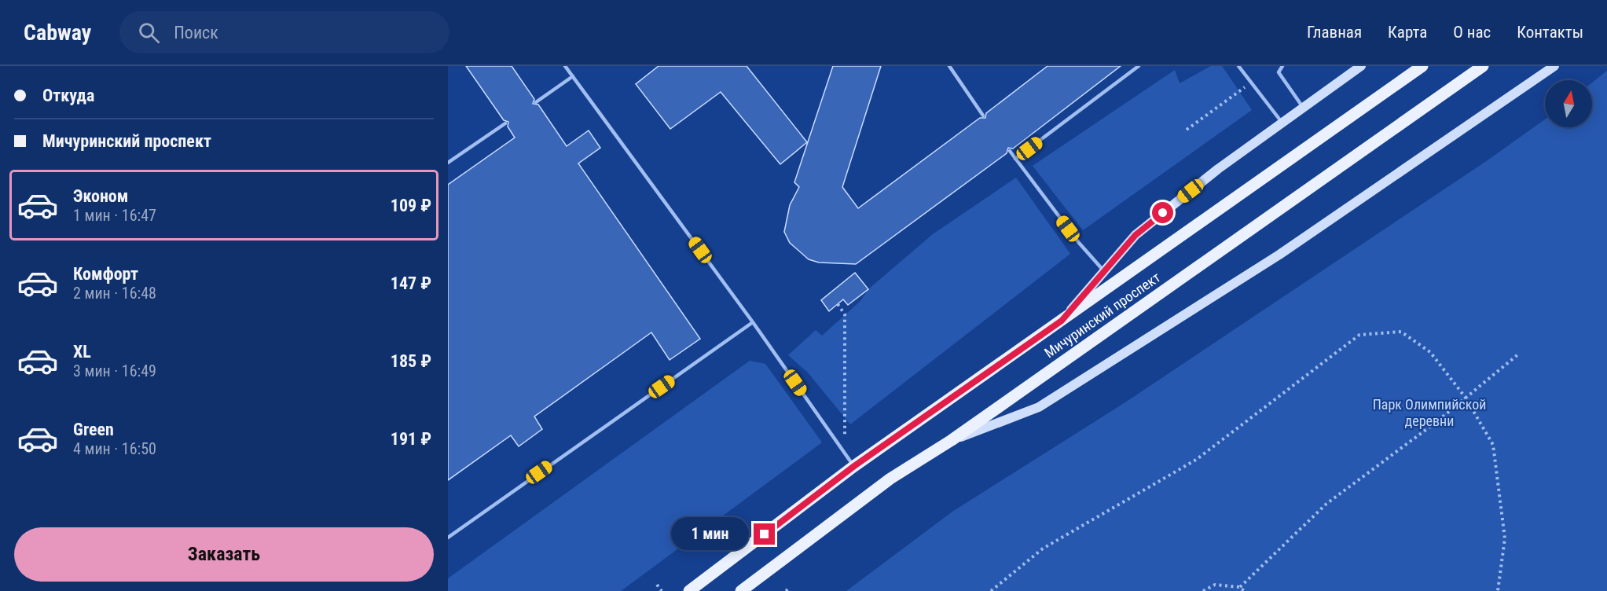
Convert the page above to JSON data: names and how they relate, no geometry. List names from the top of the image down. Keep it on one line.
{"streets":{"main road":["Мичуринский проспект"]},"parks":["Парк Олимпийской деревни"],"north":"top","page":{"header":"Cabway","search":"Поиск","nav":["Главная","Карта","О нас","Контакты"],"banner":["Откуда","Мичуринский проспект"],"list":[{"name":"Эконом","note":"1 мин · 16:47","value":"109 ₽"},{"name":"Комфорт","note":"2 мин · 16:48","value":"147 ₽"},{"name":"XL","note":"3 мин · 16:49","value":"185 ₽"},{"name":"Green","note":"4 мин · 16:50","value":"191 ₽"}],"bubble":"1 мин","buttons":"Заказать"}}
